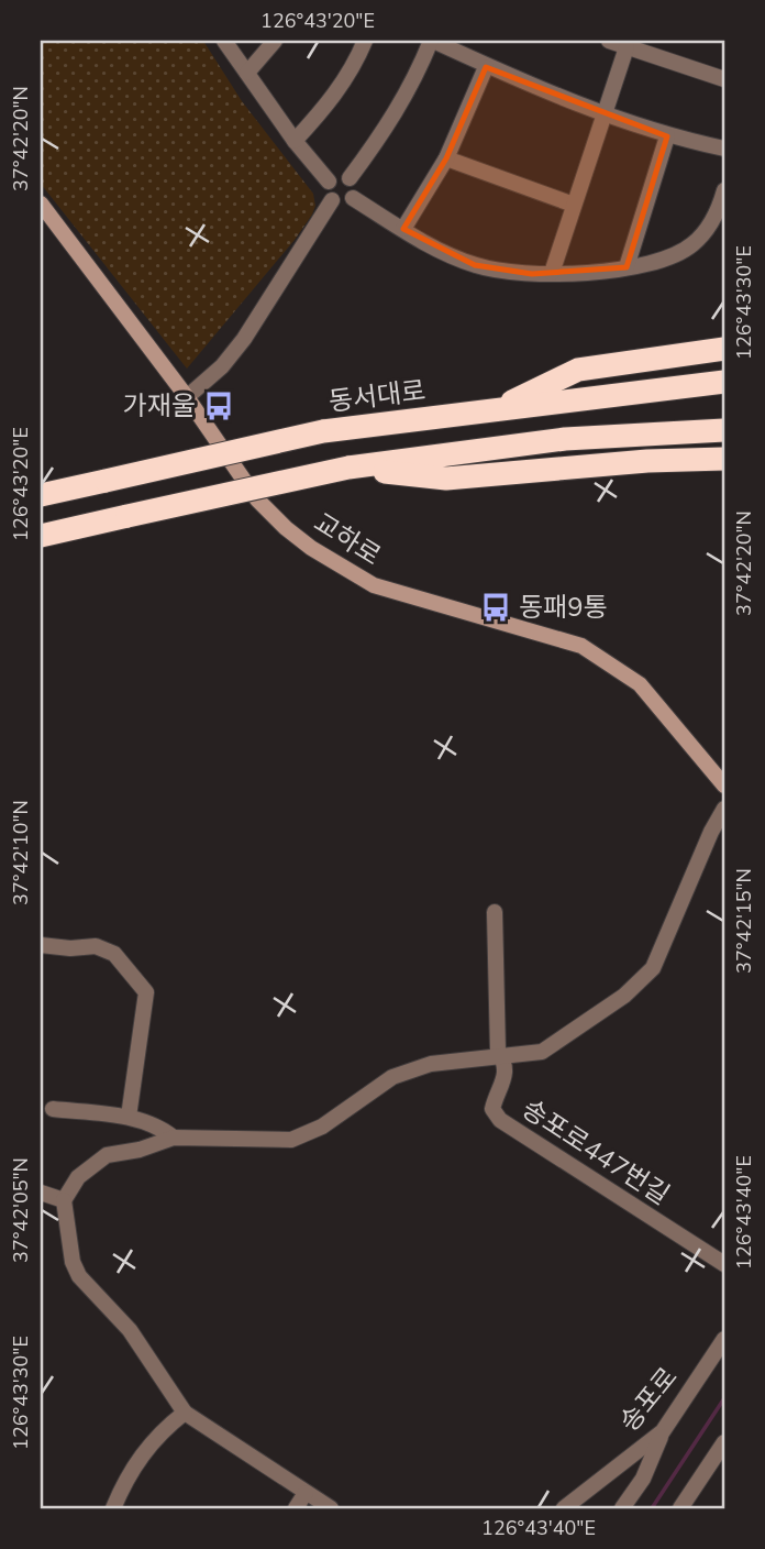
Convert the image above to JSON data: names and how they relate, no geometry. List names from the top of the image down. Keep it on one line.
{"streets":{"highway":["동서대로"],"street":["교하로","송포로447번길","송포로"]},"places":{"bus stop":["가재울","동패9통"]},"coordinates":["126°43'20\"E","37°42'20\"N","126°43'30\"E","37°42'10\"N","37°42'15\"N","37°42'05\"N","126°43'40\"E"]}
